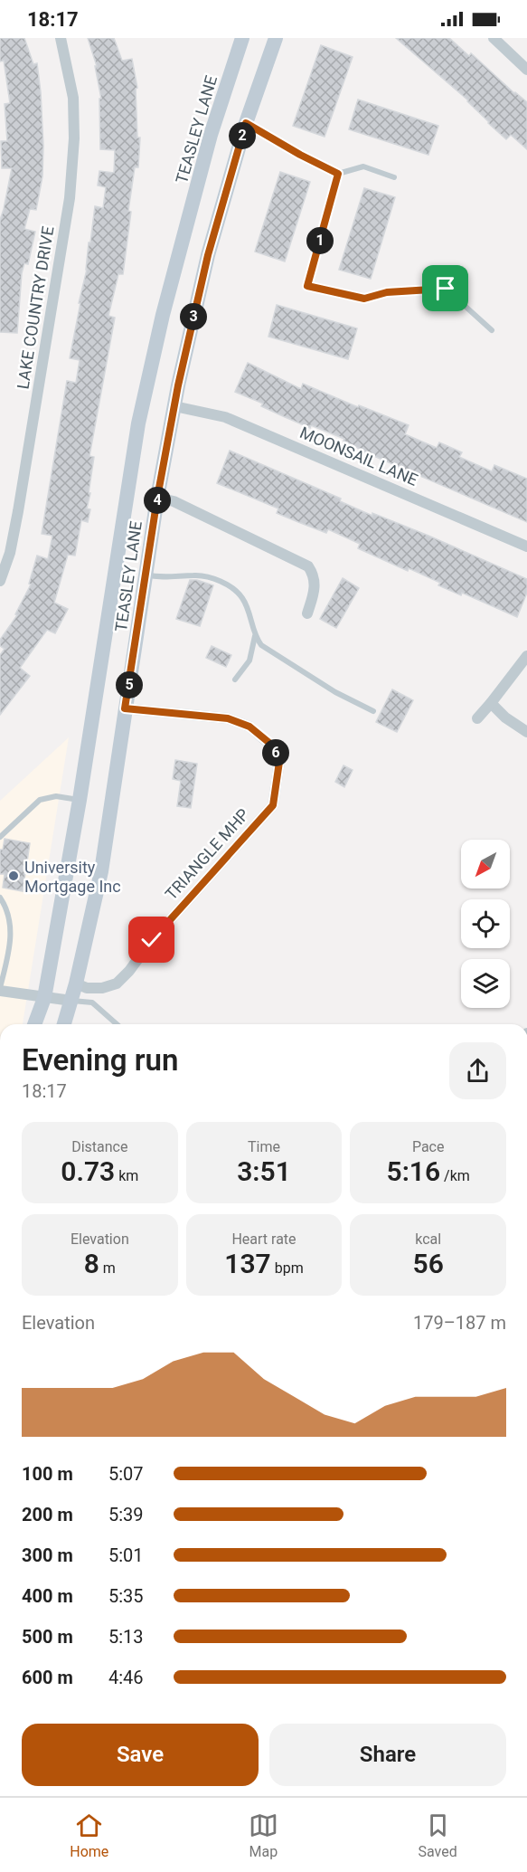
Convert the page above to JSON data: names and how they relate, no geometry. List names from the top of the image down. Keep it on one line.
{"streets":{"main road":["TEASLEY LANE"],"street":["LAKE COUNTRY DRIVE","MOONSAIL LANE","TRIANGLE MHP"]},"crossings":[["TEASLEY LANE","MOONSAIL LANE"],["TEASLEY LANE","TRIANGLE MHP"]],"places":["University Mortgage Inc"],"north":"bottom left","page":{"status":"18:17","pins":["2","1","3","4","5","6"],"heading":["Evening run","18:17"],"stats":[["Distance","0.73 km"],["Time","3:51"],["Pace","5:16 /km"],["Elevation","8 m"],["Heart rate","137 bpm"],["kcal","56"]],"chart":["Elevation","179–187 m"],"list":[{"name":"100 m","note":"5:07"},{"name":"200 m","note":"5:39"},{"name":"300 m","note":"5:01"},{"name":"400 m","note":"5:35"},{"name":"500 m","note":"5:13"},{"name":"600 m","note":"4:46"}],"buttons":["Save","Share"],"tabs":["Home","Map","Saved"]}}
